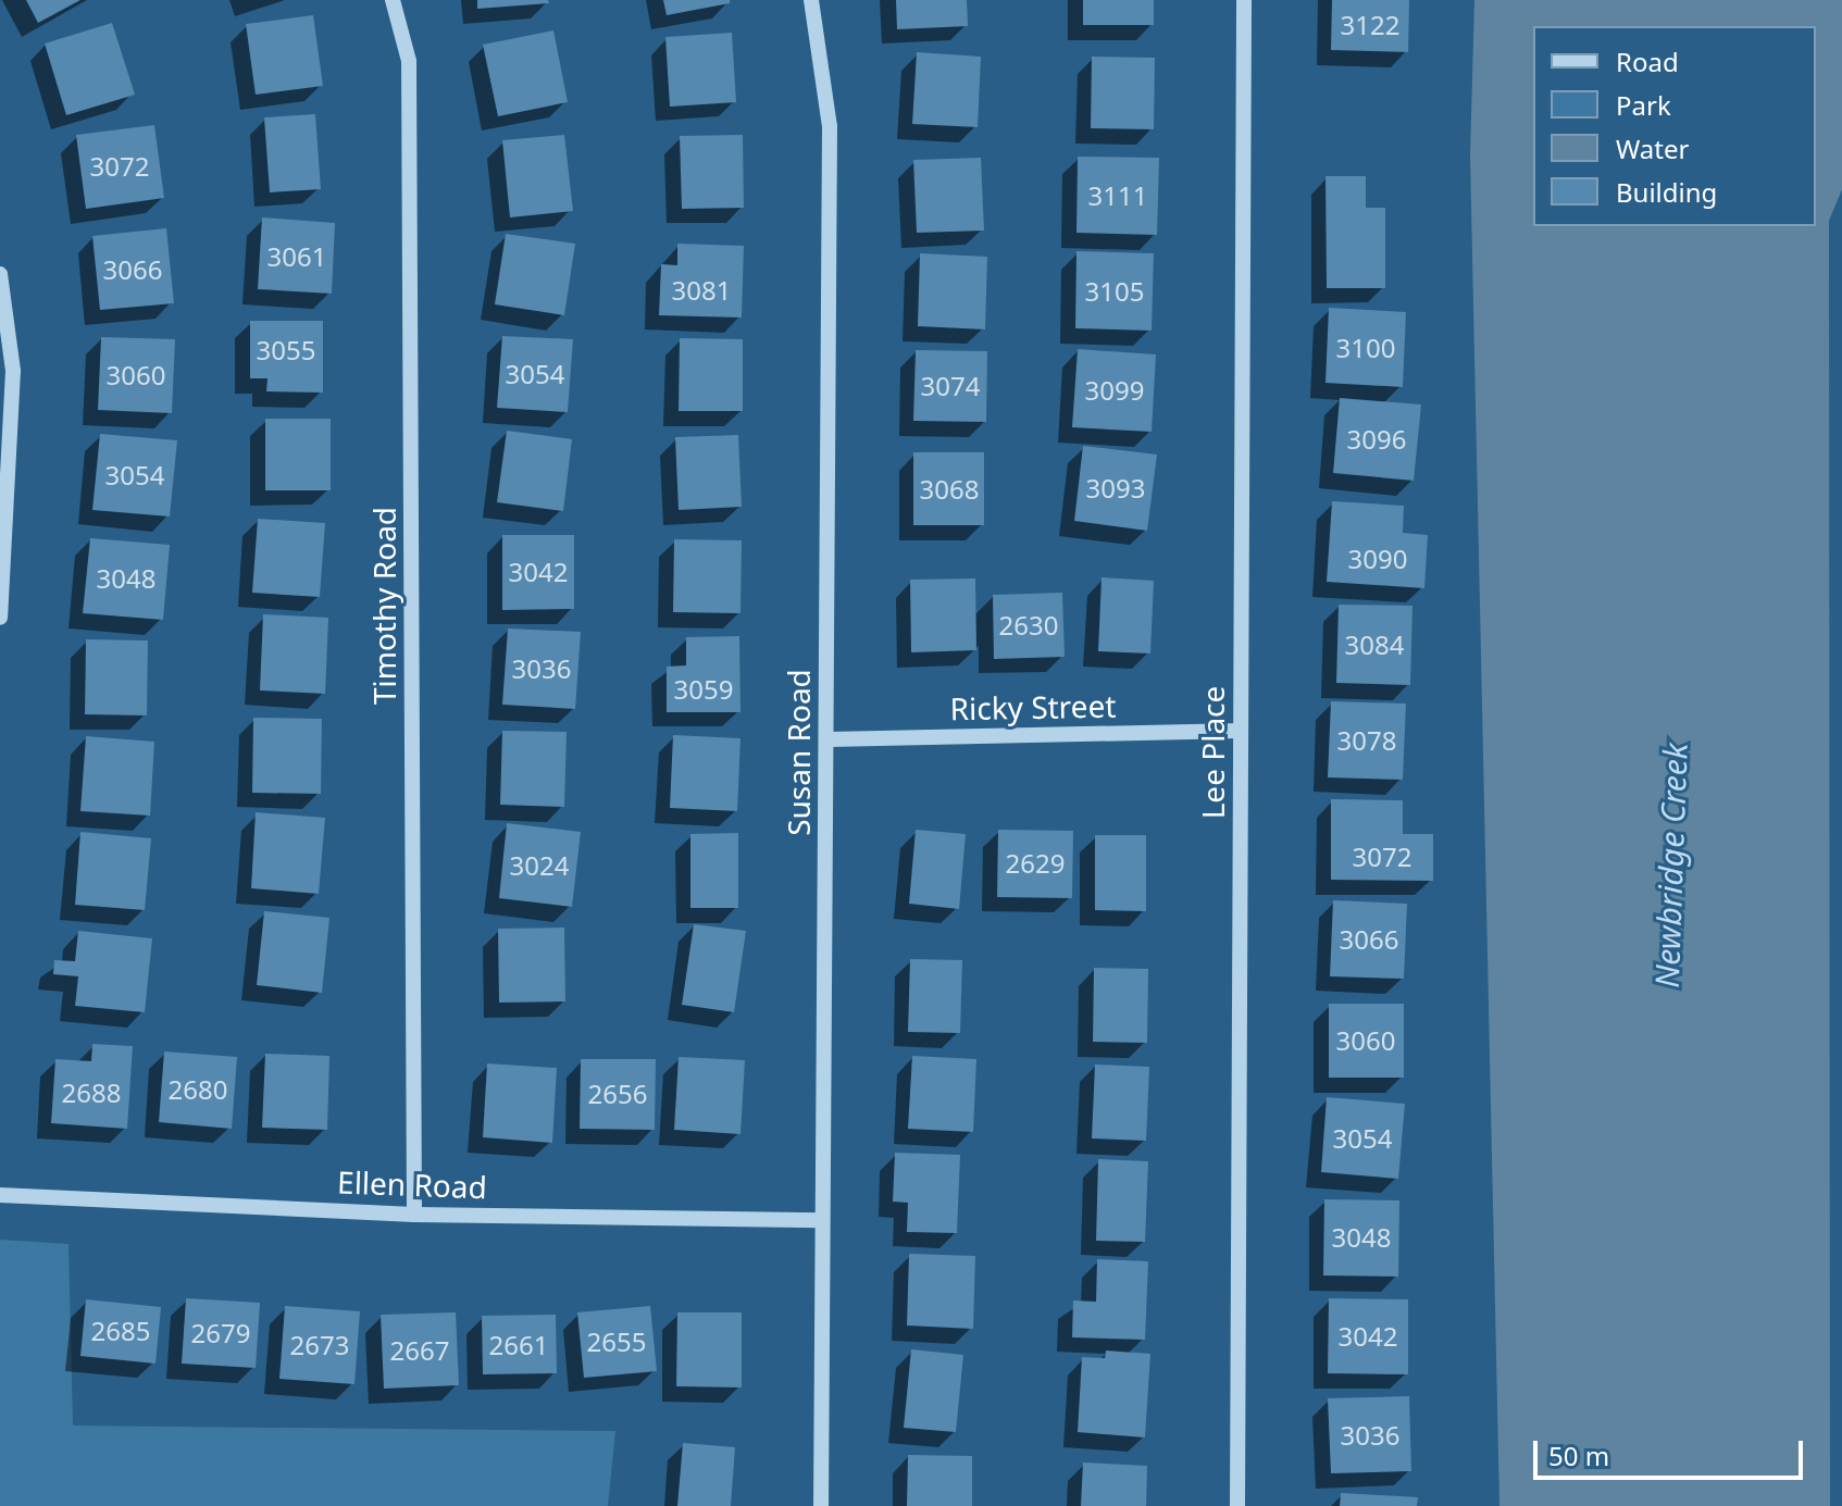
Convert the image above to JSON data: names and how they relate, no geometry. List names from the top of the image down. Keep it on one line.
{"streets":{"street":["Timothy Road","Ricky Street","Susan Road","Lee Place","Ellen Road"]},"crossings":[["Timothy Road","Ellen Road"],["Ricky Street","Susan Road"],["Ricky Street","Lee Place"],["Susan Road","Ellen Road"]],"water":["Newbridge Creek"],"house_numbers":["3122","3072","3111","3061","3066","3081","3105","3100","3055","3054","3060","3074","3099","3096","3054","3093","3068","3090","3042","3048","2630","3084","3036","3059","3078","3072","2629","3024","3066","3060","2680","2688","2656","3054","3048","2685","2679","3042","2655","2673","2661","2667","3036"],"legend":["Road","Park","Water","Building"],"scale_bar":"50 m"}
